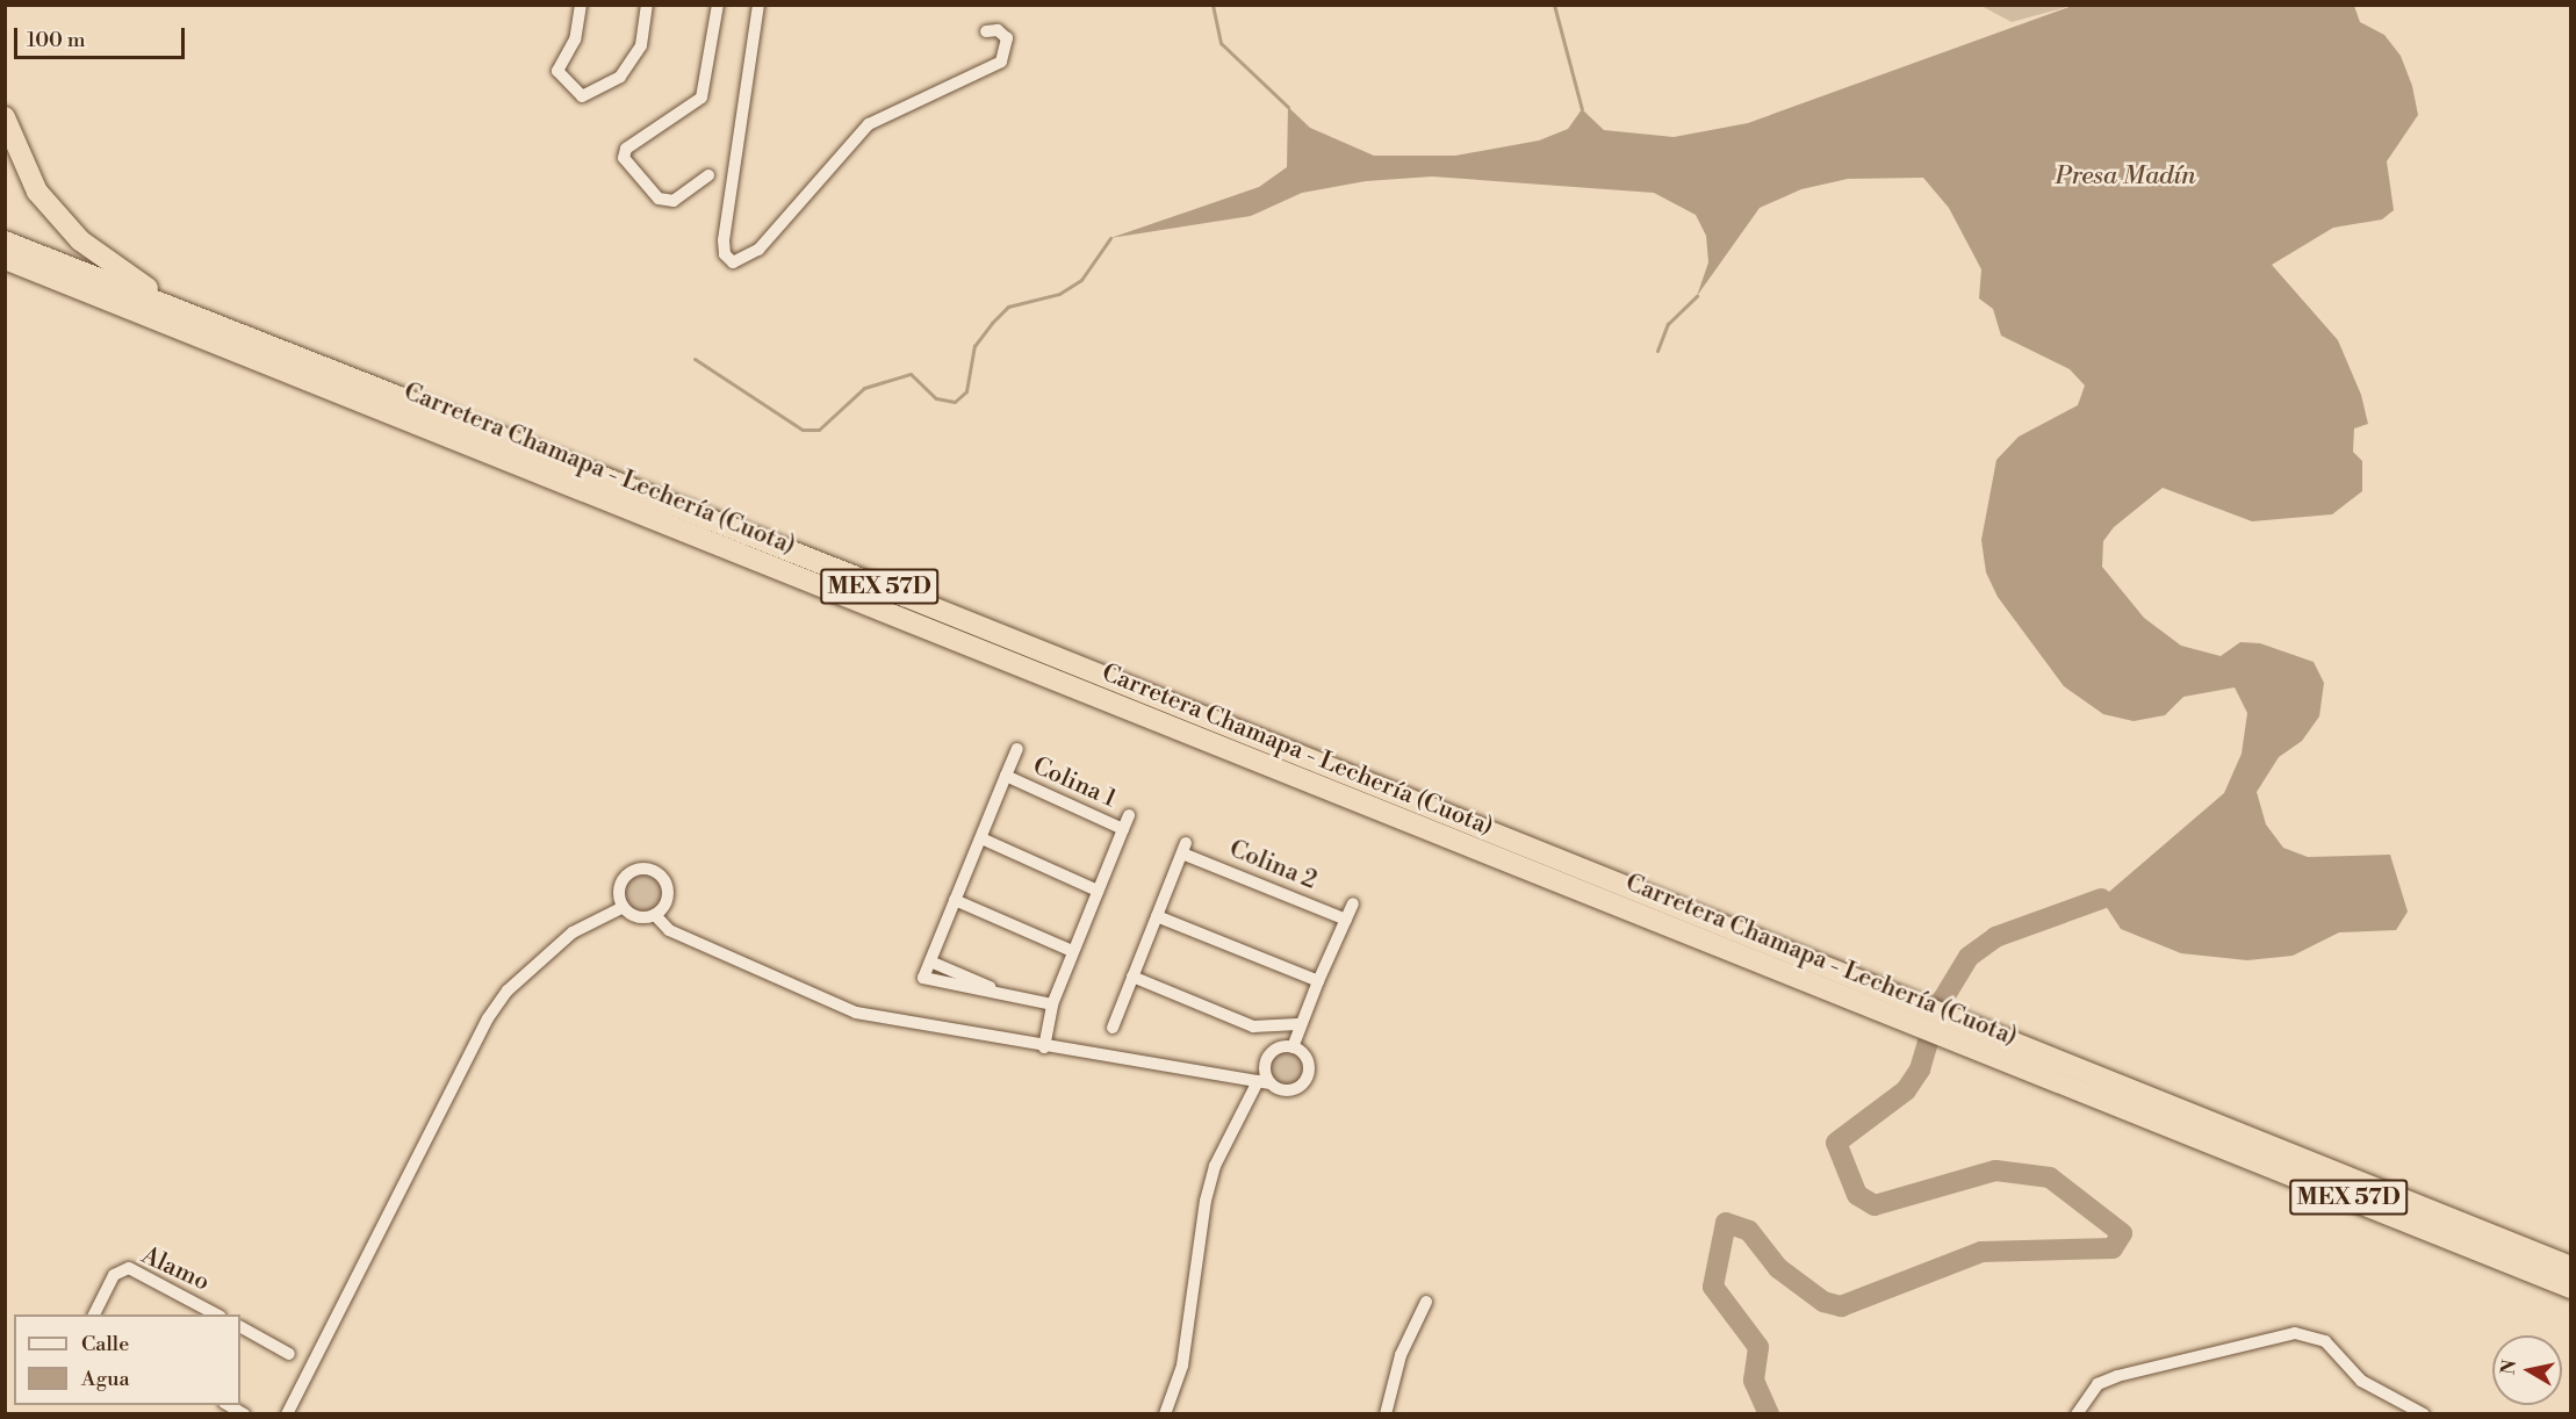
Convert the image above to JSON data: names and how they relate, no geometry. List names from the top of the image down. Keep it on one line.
{"streets":{"highway":["Carretera Chamapa - Lechería (Cuota)","MEX 57D"],"street":["Colina 1","Colina 2","Alamo"]},"water":["Presa Madín"],"legend":["Calle","Agua"],"scale_bar":"100 m","north":"left"}
